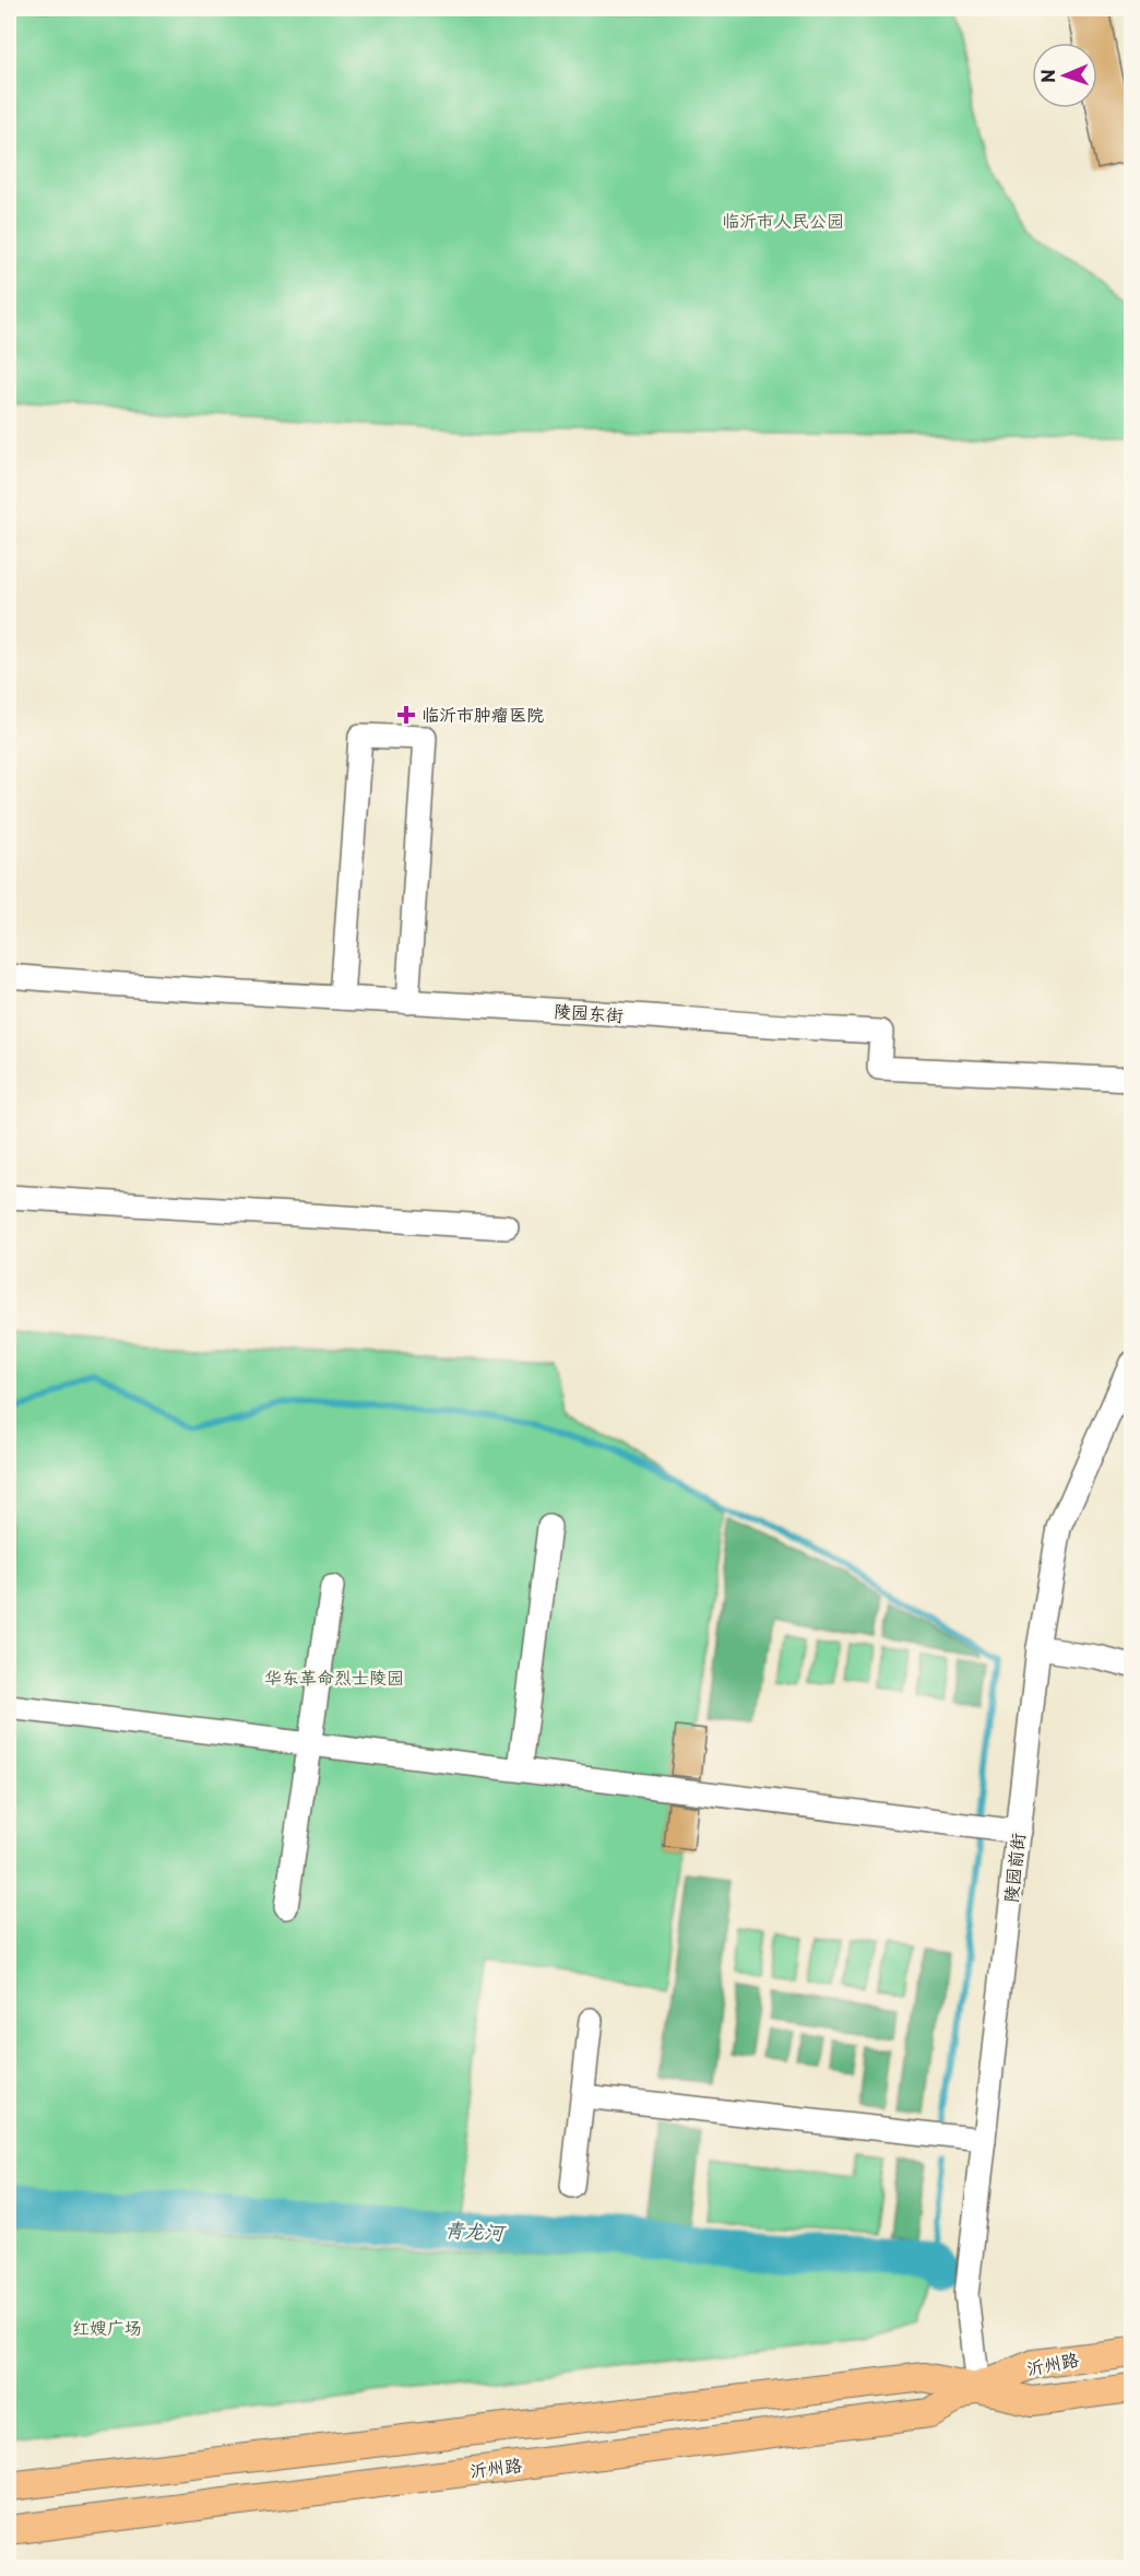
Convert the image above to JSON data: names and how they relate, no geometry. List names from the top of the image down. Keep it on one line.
{"streets":{"main road":["沂州路"],"street":["陵园东街","陵园前街"]},"crossings":[["陵园前街","沂州路"]],"water":["青龙河"],"parks":["临沂市人民公园","华东革命烈士陵园","红嫂广场"],"places":{"health":["临沂市肿瘤医院"]},"north":"left"}
